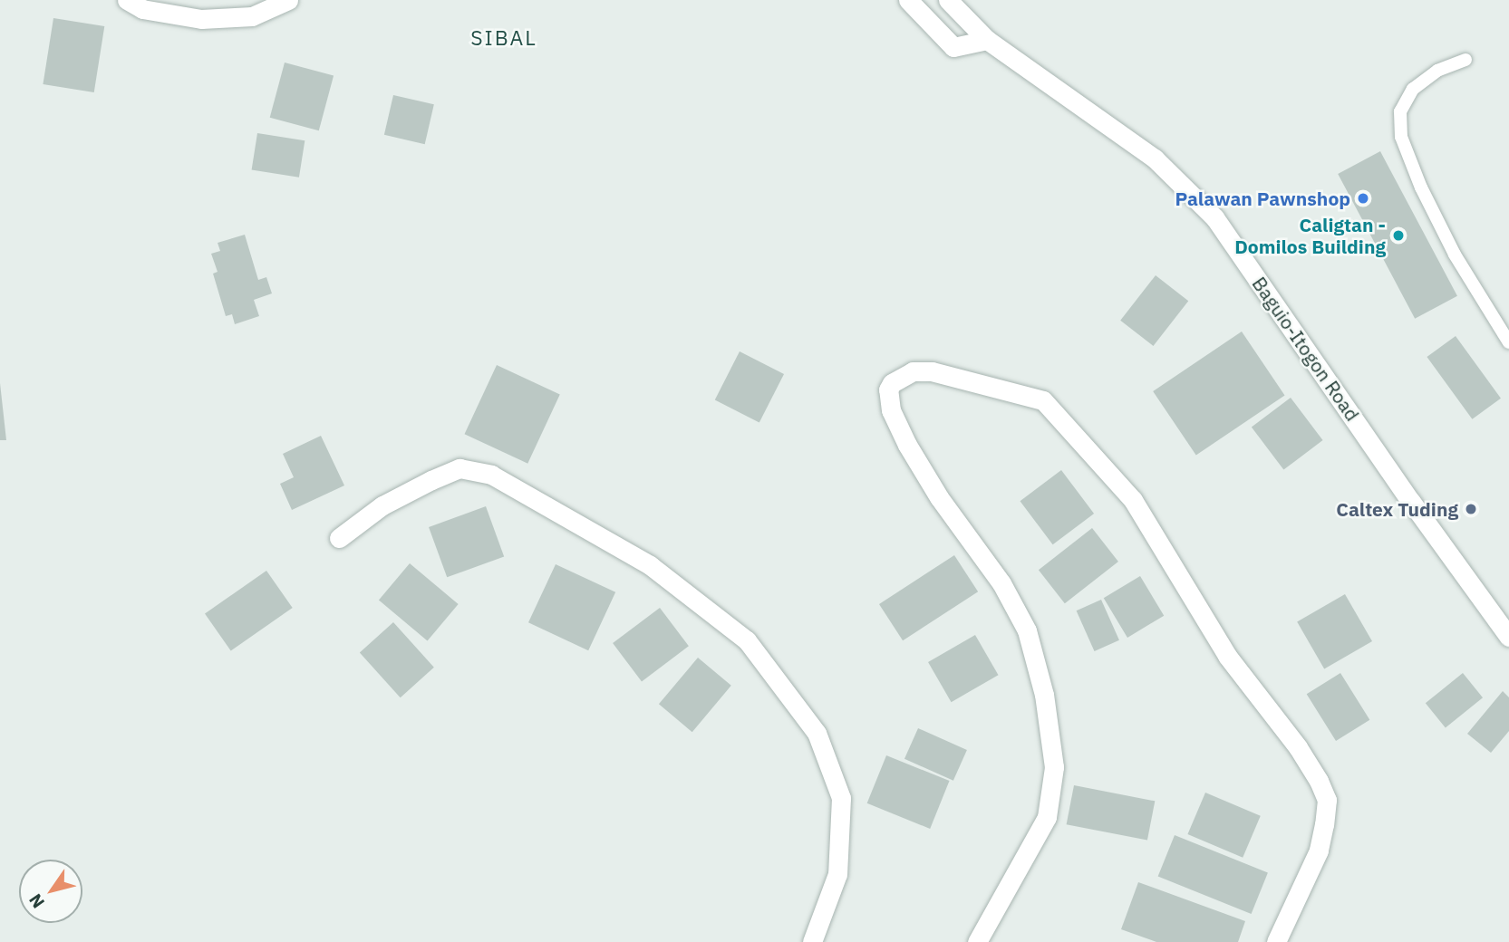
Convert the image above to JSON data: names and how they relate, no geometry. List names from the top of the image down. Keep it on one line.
{"streets":{"street":["Baguio-Itogon Road"]},"districts":["SIBAL"],"places":["Palawan Pawnshop","Caligtan - Domilos Building","Caltex Tuding"],"north":"bottom left"}
